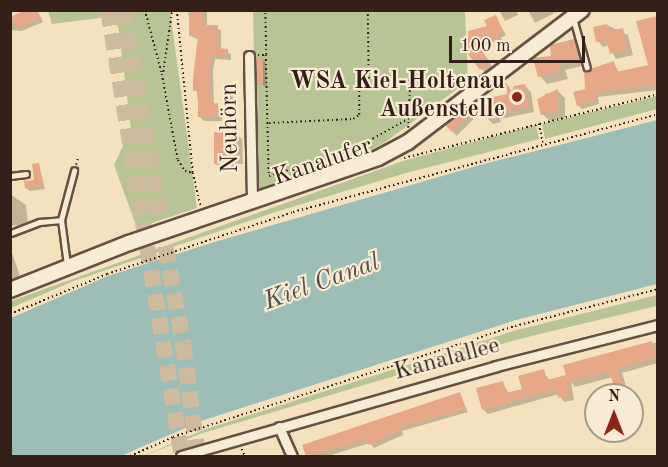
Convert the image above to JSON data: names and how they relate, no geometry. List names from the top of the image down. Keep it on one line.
{"streets":{"street":["Neuhörn","Kanalufer","Kanalallee"]},"crossings":[["Neuhörn","Kanalufer"]],"water":["Kiel Canal"],"places":["WSA Kiel-Holtenau Außenstelle"],"scale_bar":"100 m","north":"top"}
